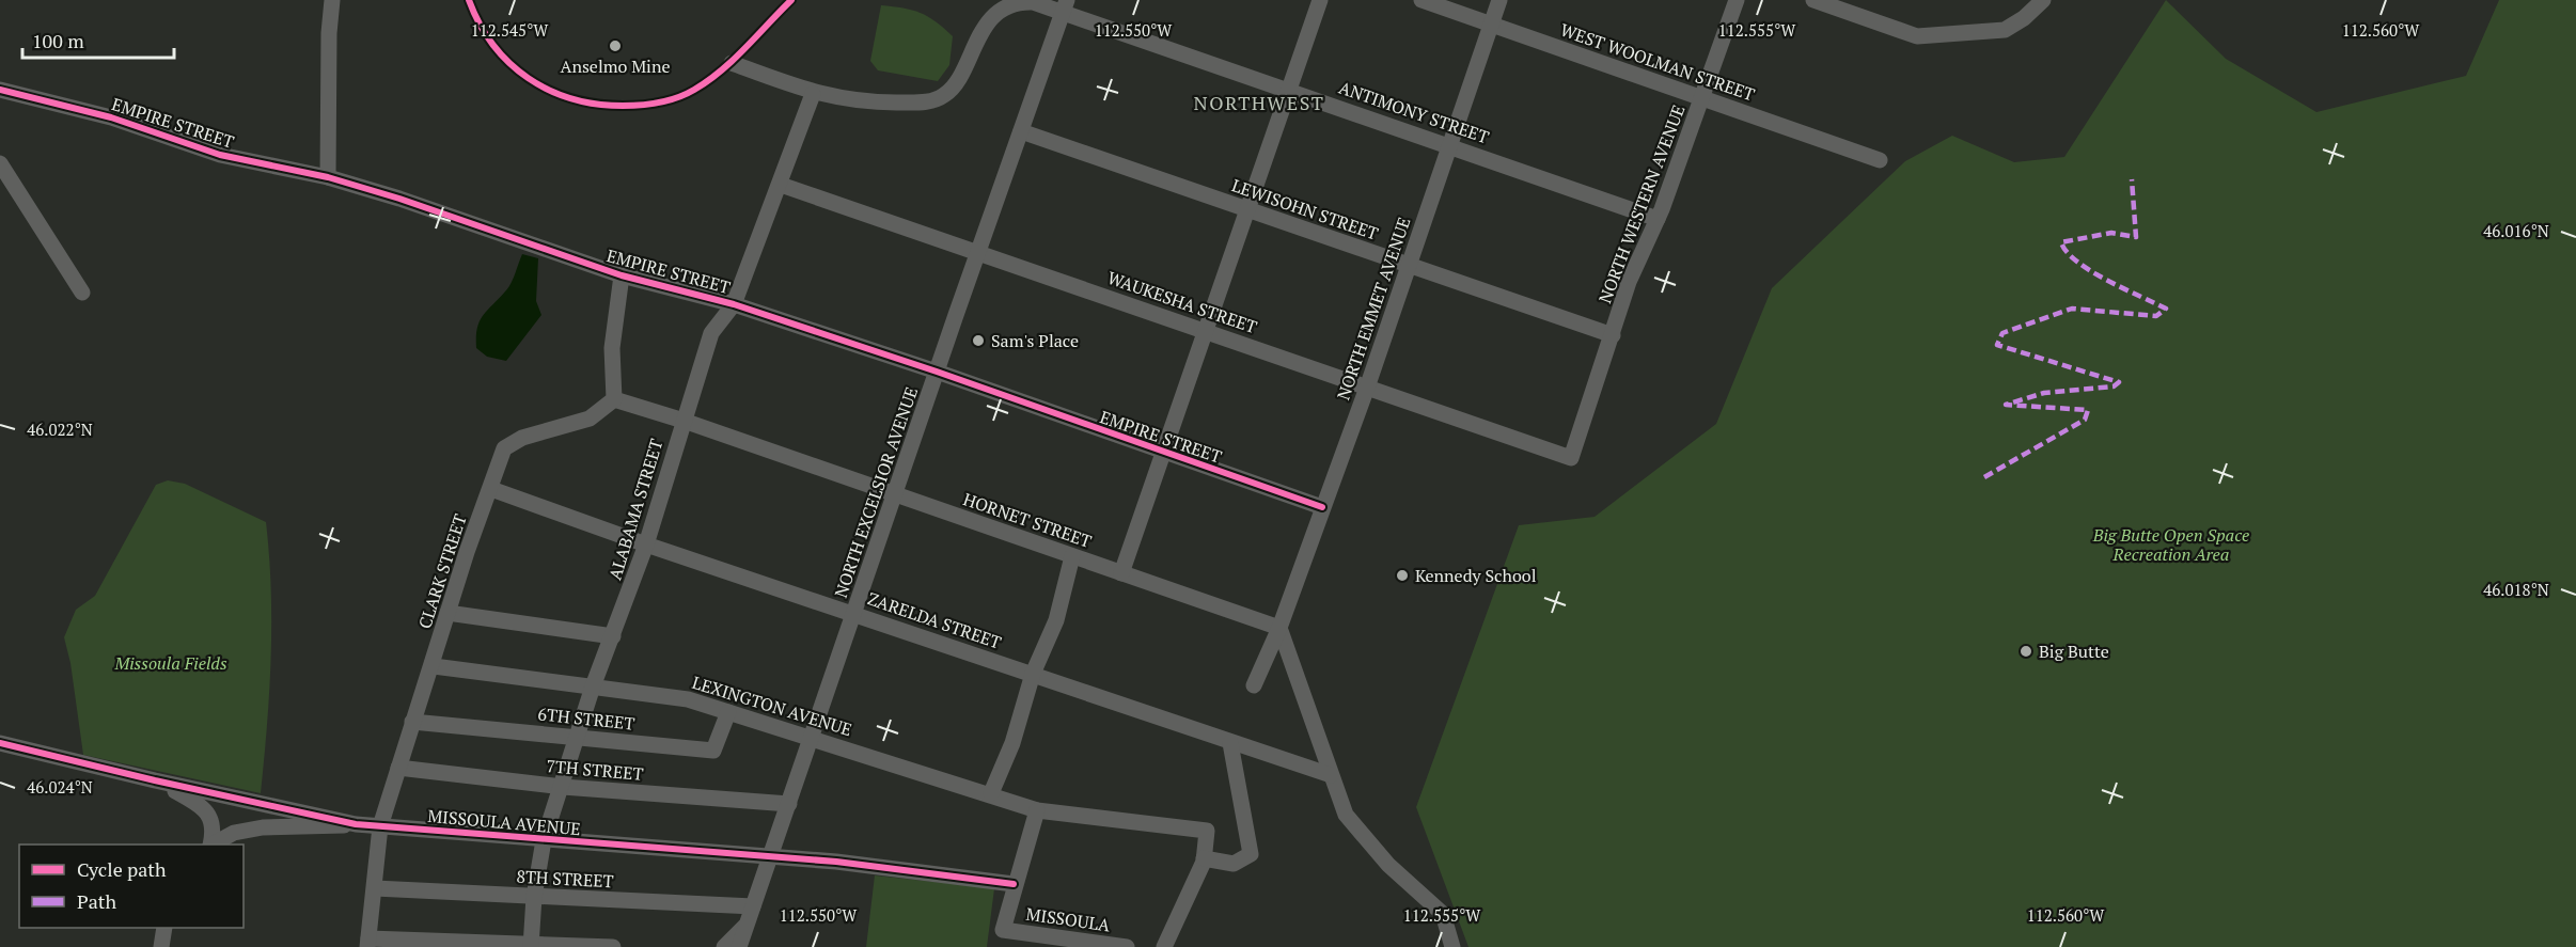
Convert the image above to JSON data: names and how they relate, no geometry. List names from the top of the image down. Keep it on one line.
{"streets":{"street":["WEST WOOLMAN STREET","ANTIMONY STREET","EMPIRE STREET","NORTH WESTERN AVENUE","LEWISOHN STREET","WAUKESHA STREET","NORTH EMMET AVENUE","NORTH EXCELSIOR AVENUE","ALABAMA STREET","HORNET STREET","CLARK STREET","ZARELDA STREET","LEXINGTON AVENUE","6TH STREET","7TH STREET","MISSOULA AVENUE","8TH STREET","MISSOULA"]},"crossings":[["WEST WOOLMAN STREET","NORTH WESTERN AVENUE"],["WEST WOOLMAN STREET","NORTH EMMET AVENUE"],["ANTIMONY STREET","NORTH WESTERN AVENUE"],["ANTIMONY STREET","NORTH EMMET AVENUE"],["ANTIMONY STREET","NORTH EXCELSIOR AVENUE"],["ANTIMONY STREET","ALABAMA STREET"],["EMPIRE STREET","NORTH EMMET AVENUE"],["EMPIRE STREET","NORTH EXCELSIOR AVENUE"],["EMPIRE STREET","ALABAMA STREET"],["NORTH WESTERN AVENUE","LEWISOHN STREET"],["NORTH WESTERN AVENUE","WAUKESHA STREET"],["LEWISOHN STREET","NORTH EMMET AVENUE"],["LEWISOHN STREET","NORTH EXCELSIOR AVENUE"],["WAUKESHA STREET","NORTH EMMET AVENUE"],["WAUKESHA STREET","NORTH EXCELSIOR AVENUE"],["WAUKESHA STREET","ALABAMA STREET"],["NORTH EMMET AVENUE","HORNET STREET"],["NORTH EXCELSIOR AVENUE","HORNET STREET"],["NORTH EXCELSIOR AVENUE","ZARELDA STREET"],["NORTH EXCELSIOR AVENUE","LEXINGTON AVENUE"],["NORTH EXCELSIOR AVENUE","7TH STREET"],["NORTH EXCELSIOR AVENUE","MISSOULA AVENUE"],["NORTH EXCELSIOR AVENUE","8TH STREET"],["ALABAMA STREET","HORNET STREET"],["ALABAMA STREET","ZARELDA STREET"],["ALABAMA STREET","LEXINGTON AVENUE"],["ALABAMA STREET","6TH STREET"],["ALABAMA STREET","7TH STREET"],["ALABAMA STREET","MISSOULA AVENUE"],["ALABAMA STREET","8TH STREET"],["HORNET STREET","CLARK STREET"],["CLARK STREET","ZARELDA STREET"],["CLARK STREET","LEXINGTON AVENUE"],["CLARK STREET","6TH STREET"],["CLARK STREET","7TH STREET"],["CLARK STREET","MISSOULA AVENUE"],["CLARK STREET","8TH STREET"],["LEXINGTON AVENUE","6TH STREET"],["MISSOULA AVENUE","MISSOULA"]],"districts":["NORTHWEST"],"parks":["Big Butte Open Space Recreation Area","Missoula Fields"],"places":["Anselmo Mine","Sam's Place","Kennedy School","Big Butte"],"legend":["Cycle path","Path"],"scale_bar":"100 m","coordinates":["112.545°W","112.550°W","112.555°W","112.560°W","46.016°N","46.022°N","46.018°N","46.024°N"]}
